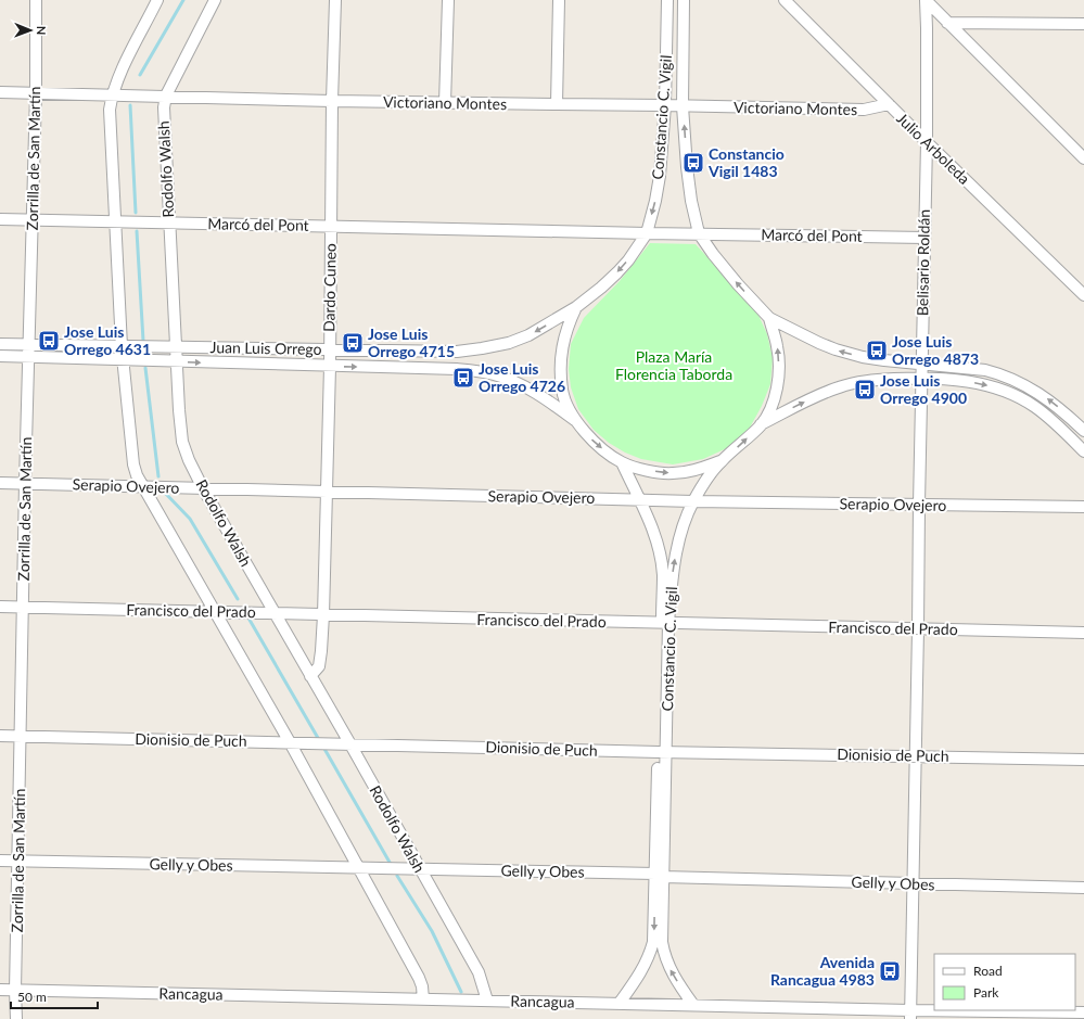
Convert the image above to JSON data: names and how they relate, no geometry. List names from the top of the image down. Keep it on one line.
{"streets":{"street":["Victoriano Montes","Constancio C. Vigil","Julio Arboleda","Zorrilla de San Martín","Rodolfo Walsh","Marcó del Pont","Belisario Roldán","Dardo Cuneo","Juan Luis Orrego","Serapio Ovejero","Francisco del Prado","Dionisio de Puch","Gelly y Obes","Rancagua"]},"crossings":[["Victoriano Montes","Constancio C. Vigil"],["Victoriano Montes","Julio Arboleda"],["Victoriano Montes","Zorrilla de San Martín"],["Victoriano Montes","Rodolfo Walsh"],["Victoriano Montes","Dardo Cuneo"],["Constancio C. Vigil","Marcó del Pont"],["Constancio C. Vigil","Juan Luis Orrego"],["Constancio C. Vigil","Serapio Ovejero"],["Constancio C. Vigil","Francisco del Prado"],["Constancio C. Vigil","Dionisio de Puch"],["Constancio C. Vigil","Gelly y Obes"],["Constancio C. Vigil","Rancagua"],["Julio Arboleda","Belisario Roldán"],["Zorrilla de San Martín","Marcó del Pont"],["Zorrilla de San Martín","Juan Luis Orrego"],["Zorrilla de San Martín","Serapio Ovejero"],["Zorrilla de San Martín","Francisco del Prado"],["Zorrilla de San Martín","Dionisio de Puch"],["Zorrilla de San Martín","Gelly y Obes"],["Zorrilla de San Martín","Rancagua"],["Rodolfo Walsh","Marcó del Pont"],["Rodolfo Walsh","Dardo Cuneo"],["Rodolfo Walsh","Juan Luis Orrego"],["Rodolfo Walsh","Serapio Ovejero"],["Rodolfo Walsh","Francisco del Prado"],["Rodolfo Walsh","Dionisio de Puch"],["Rodolfo Walsh","Gelly y Obes"],["Rodolfo Walsh","Rancagua"],["Marcó del Pont","Belisario Roldán"],["Marcó del Pont","Dardo Cuneo"],["Marcó del Pont","Juan Luis Orrego"],["Belisario Roldán","Serapio Ovejero"],["Belisario Roldán","Francisco del Prado"],["Belisario Roldán","Dionisio de Puch"],["Belisario Roldán","Gelly y Obes"],["Belisario Roldán","Rancagua"],["Dardo Cuneo","Juan Luis Orrego"],["Dardo Cuneo","Serapio Ovejero"],["Dardo Cuneo","Francisco del Prado"]],"parks":["Plaza María Florencia Taborda"],"places":{"bus stop":["Constancio Vigil 1483","Jose Luis Orrego 4631","Jose Luis Orrego 4715","Jose Luis Orrego 4873","Jose Luis Orrego 4726","Jose Luis Orrego 4900","Avenida Rancagua 4983"]},"legend":["Road","Park"],"scale_bar":"50 m","north":"right"}
